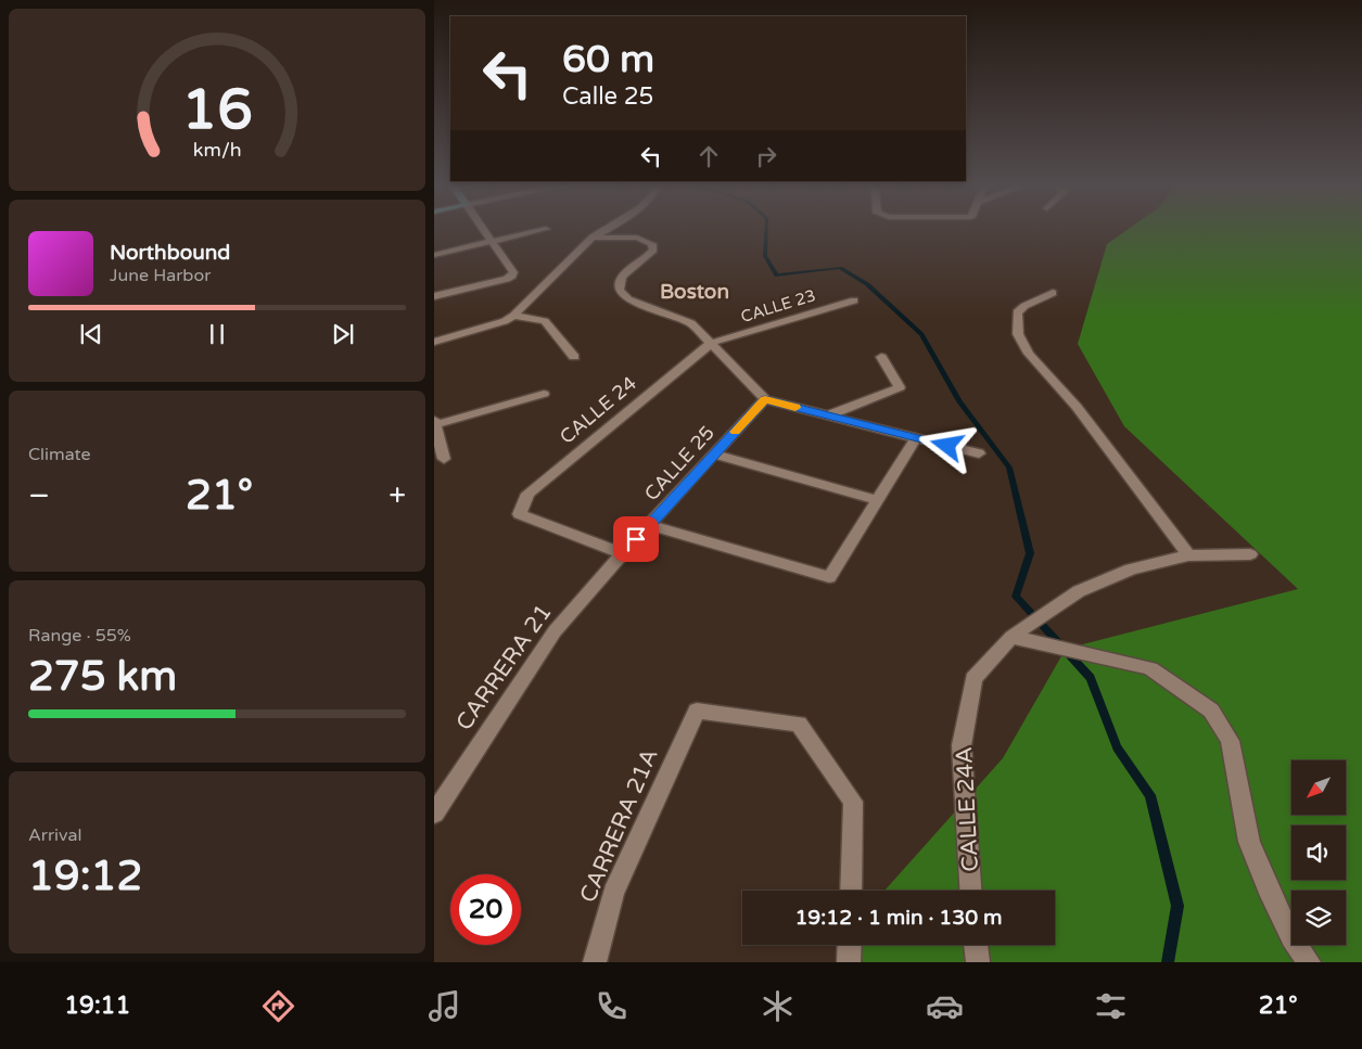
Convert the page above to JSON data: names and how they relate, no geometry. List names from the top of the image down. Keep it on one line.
{"streets":{"street":["CALLE 23","CALLE 24","CALLE 25","CARRERA 21","CALLE 24A","CARRERA 21A"]},"crossings":[["CALLE 23","CALLE 24"],["CALLE 24","CALLE 25"],["CALLE 24","CARRERA 21"],["CALLE 25","CARRERA 21"]],"districts":["Boston"],"north":"bottom left","page":{"turn":["60 m","Calle 25"],"song":["Northbound","June Harbor"],"tile":["Climate",["Range · 55%","275 km"],["Arrival","19:12"]],"heat":["−","21°","+"],"limit":"20","trip":"19:12 · 1 min · 130 m","tabs":["19:11","21°"],"gauge":["16","km/h"]}}
